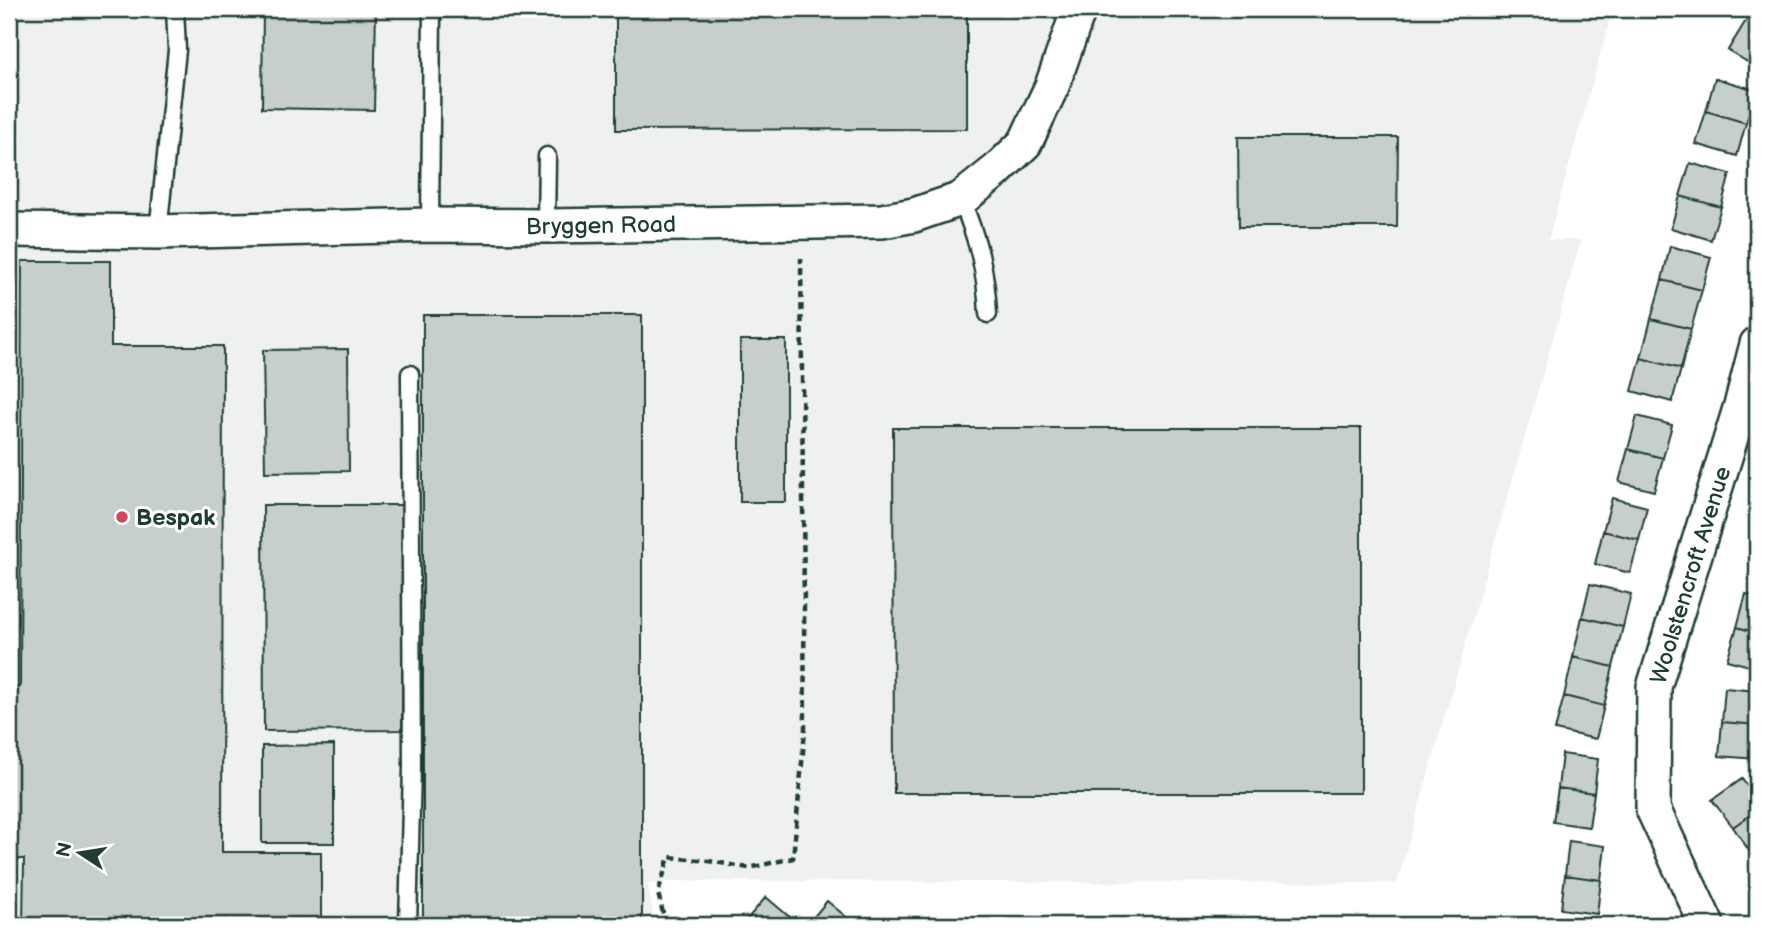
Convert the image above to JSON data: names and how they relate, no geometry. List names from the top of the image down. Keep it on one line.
{"streets":{"street":["Bryggen Road","Woolstencroft Avenue"]},"places":["Bespak"],"north":"left"}
